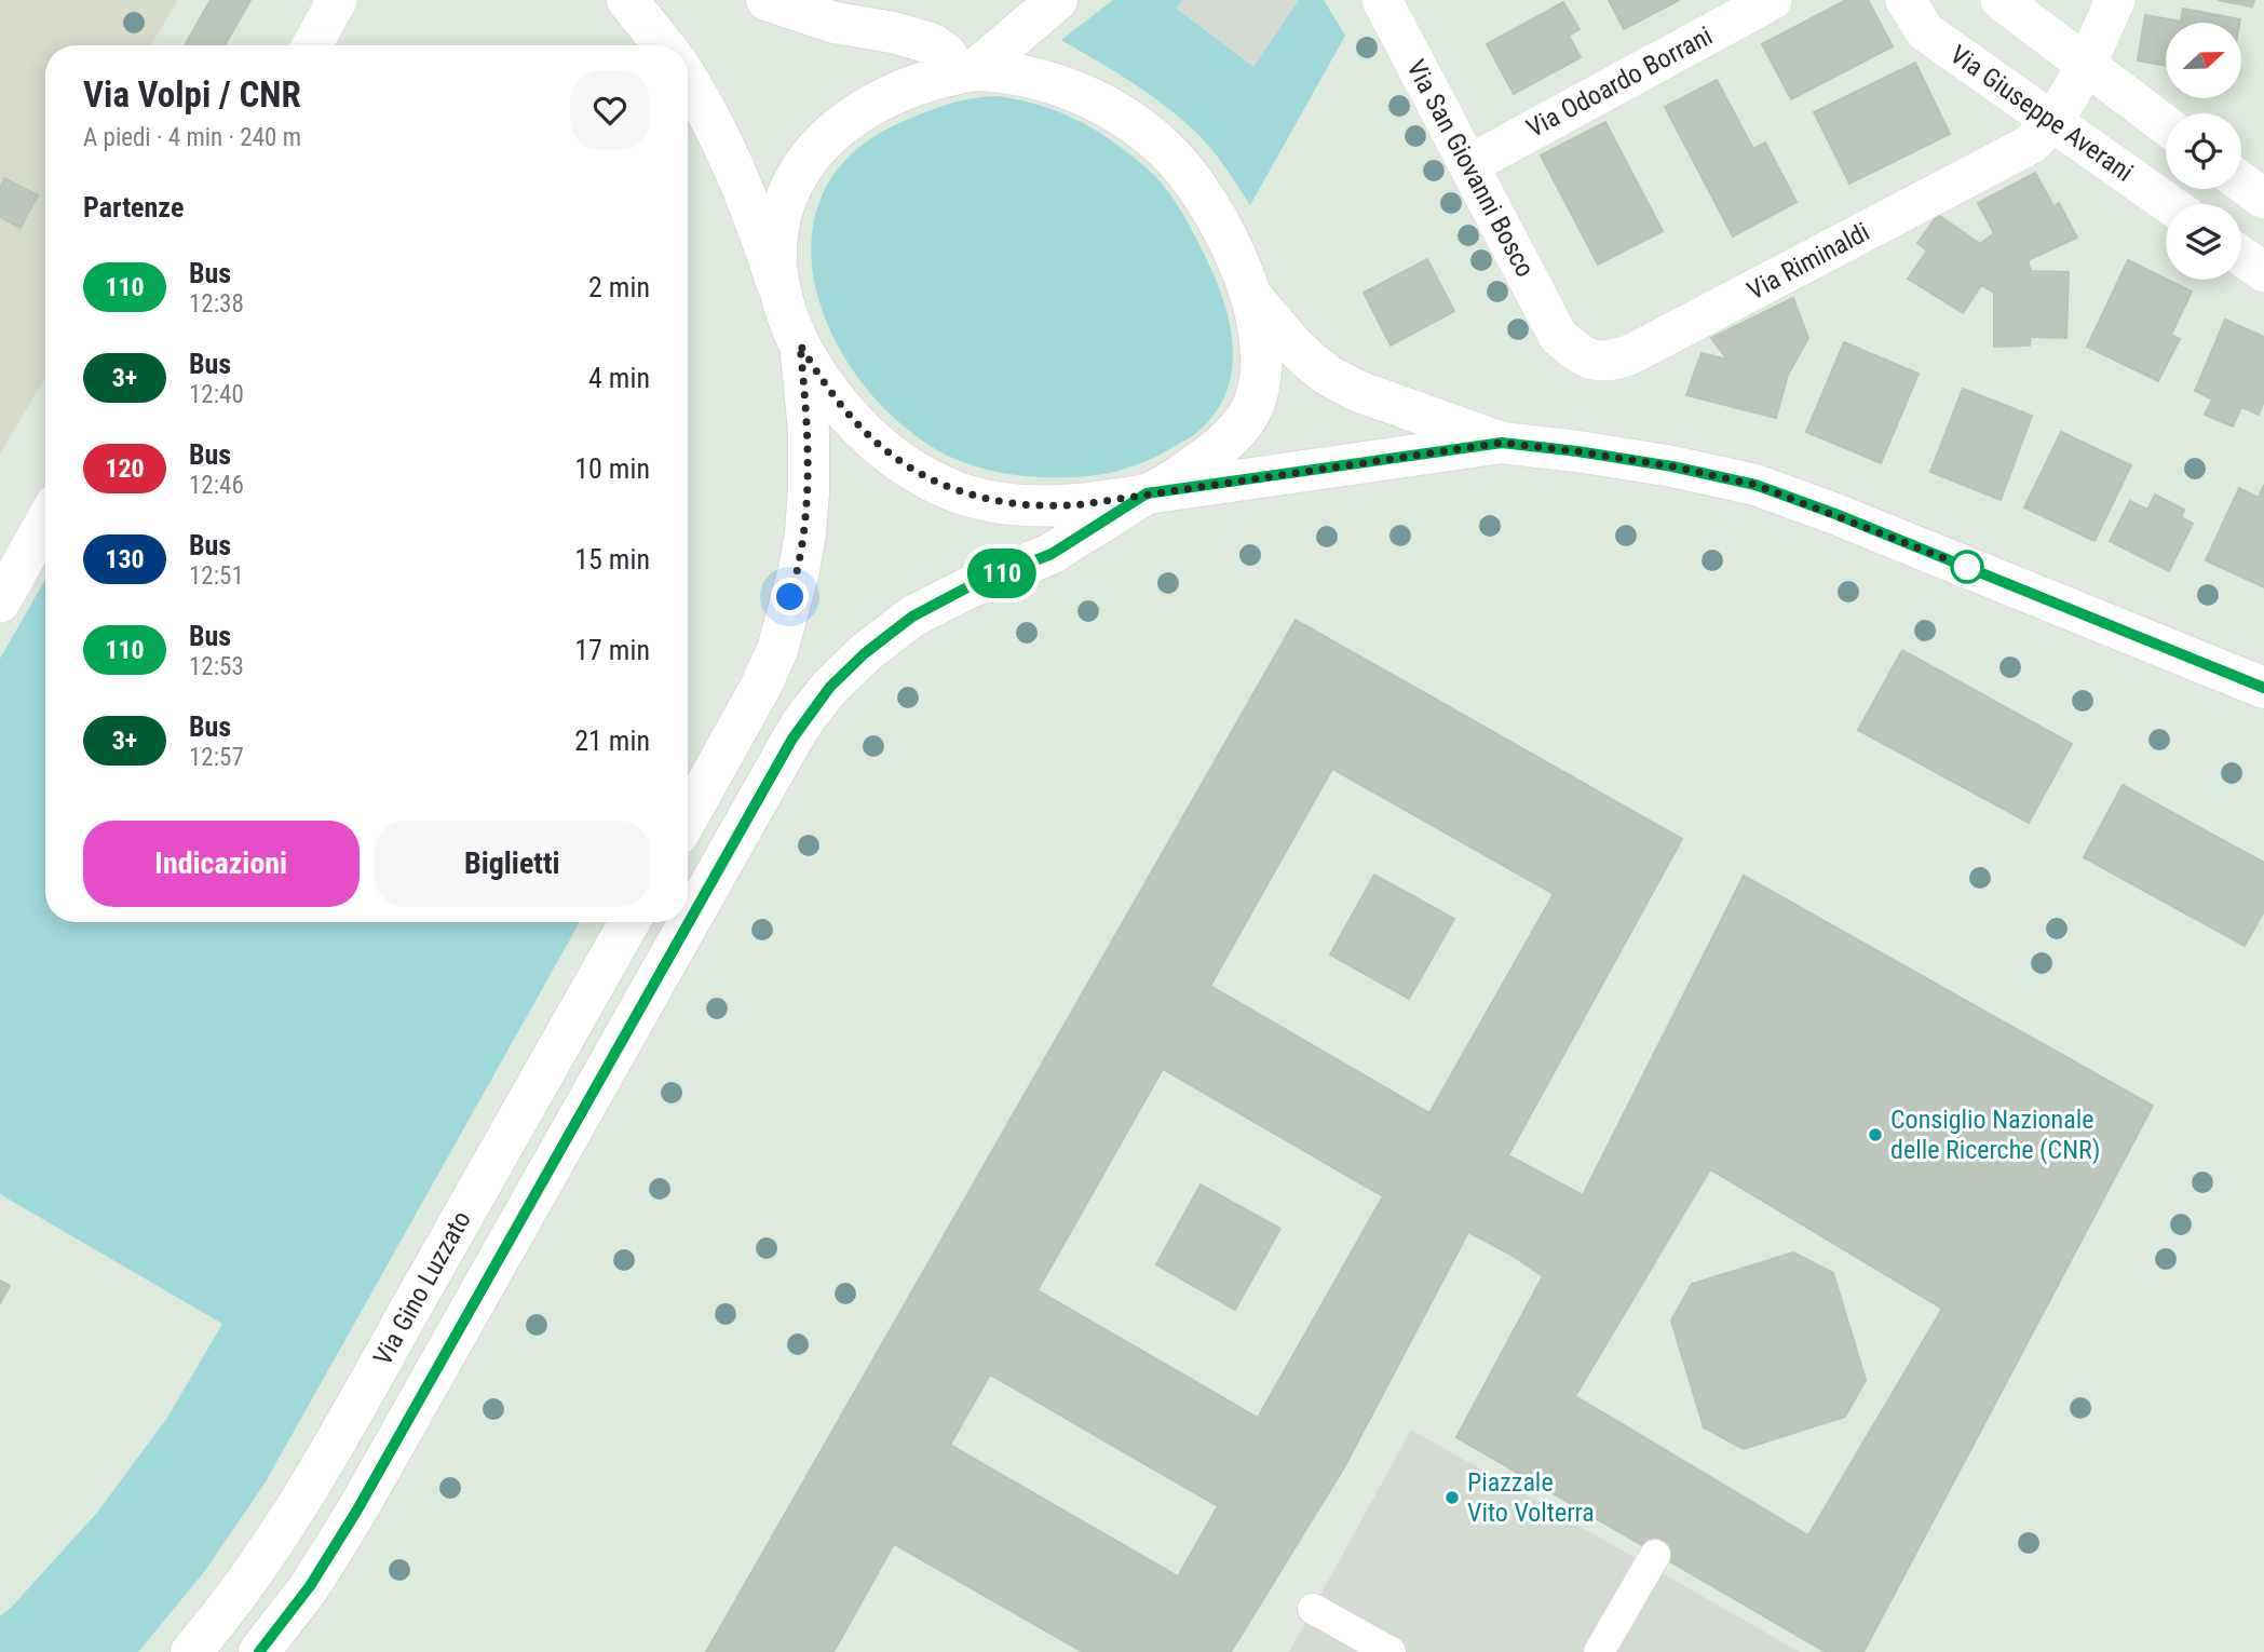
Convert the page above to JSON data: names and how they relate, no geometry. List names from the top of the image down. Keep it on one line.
{"streets":{"main road":["Via Gino Luzzato"],"street":["Via Odoardo Borrani","Via Giuseppe Averani","Via San Giovanni Bosco","Via Riminaldi"]},"crossings":[["Via Odoardo Borrani","Via San Giovanni Bosco"],["Via Giuseppe Averani","Via Riminaldi"],["Via San Giovanni Bosco","Via Riminaldi"]],"places":["Consiglio Nazionale delle Ricerche (CNR)","Piazzale Vito Volterra"],"lines":["bus line 110"],"north":"right","page":{"on_map":"110","heading":[["Via Volpi / CNR","A piedi · 4 min · 240 m"],"Partenze"],"list":[{"mark":"110","name":"Bus","note":"12:38","value":"2 min"},{"mark":"3+","name":"Bus","note":"12:40","value":"4 min"},{"mark":"120","name":"Bus","note":"12:46","value":"10 min"},{"mark":"130","name":"Bus","note":"12:51","value":"15 min"},{"mark":"110","name":"Bus","note":"12:53","value":"17 min"},{"mark":"3+","name":"Bus","note":"12:57","value":"21 min"}],"buttons":["Indicazioni","Biglietti"]}}
